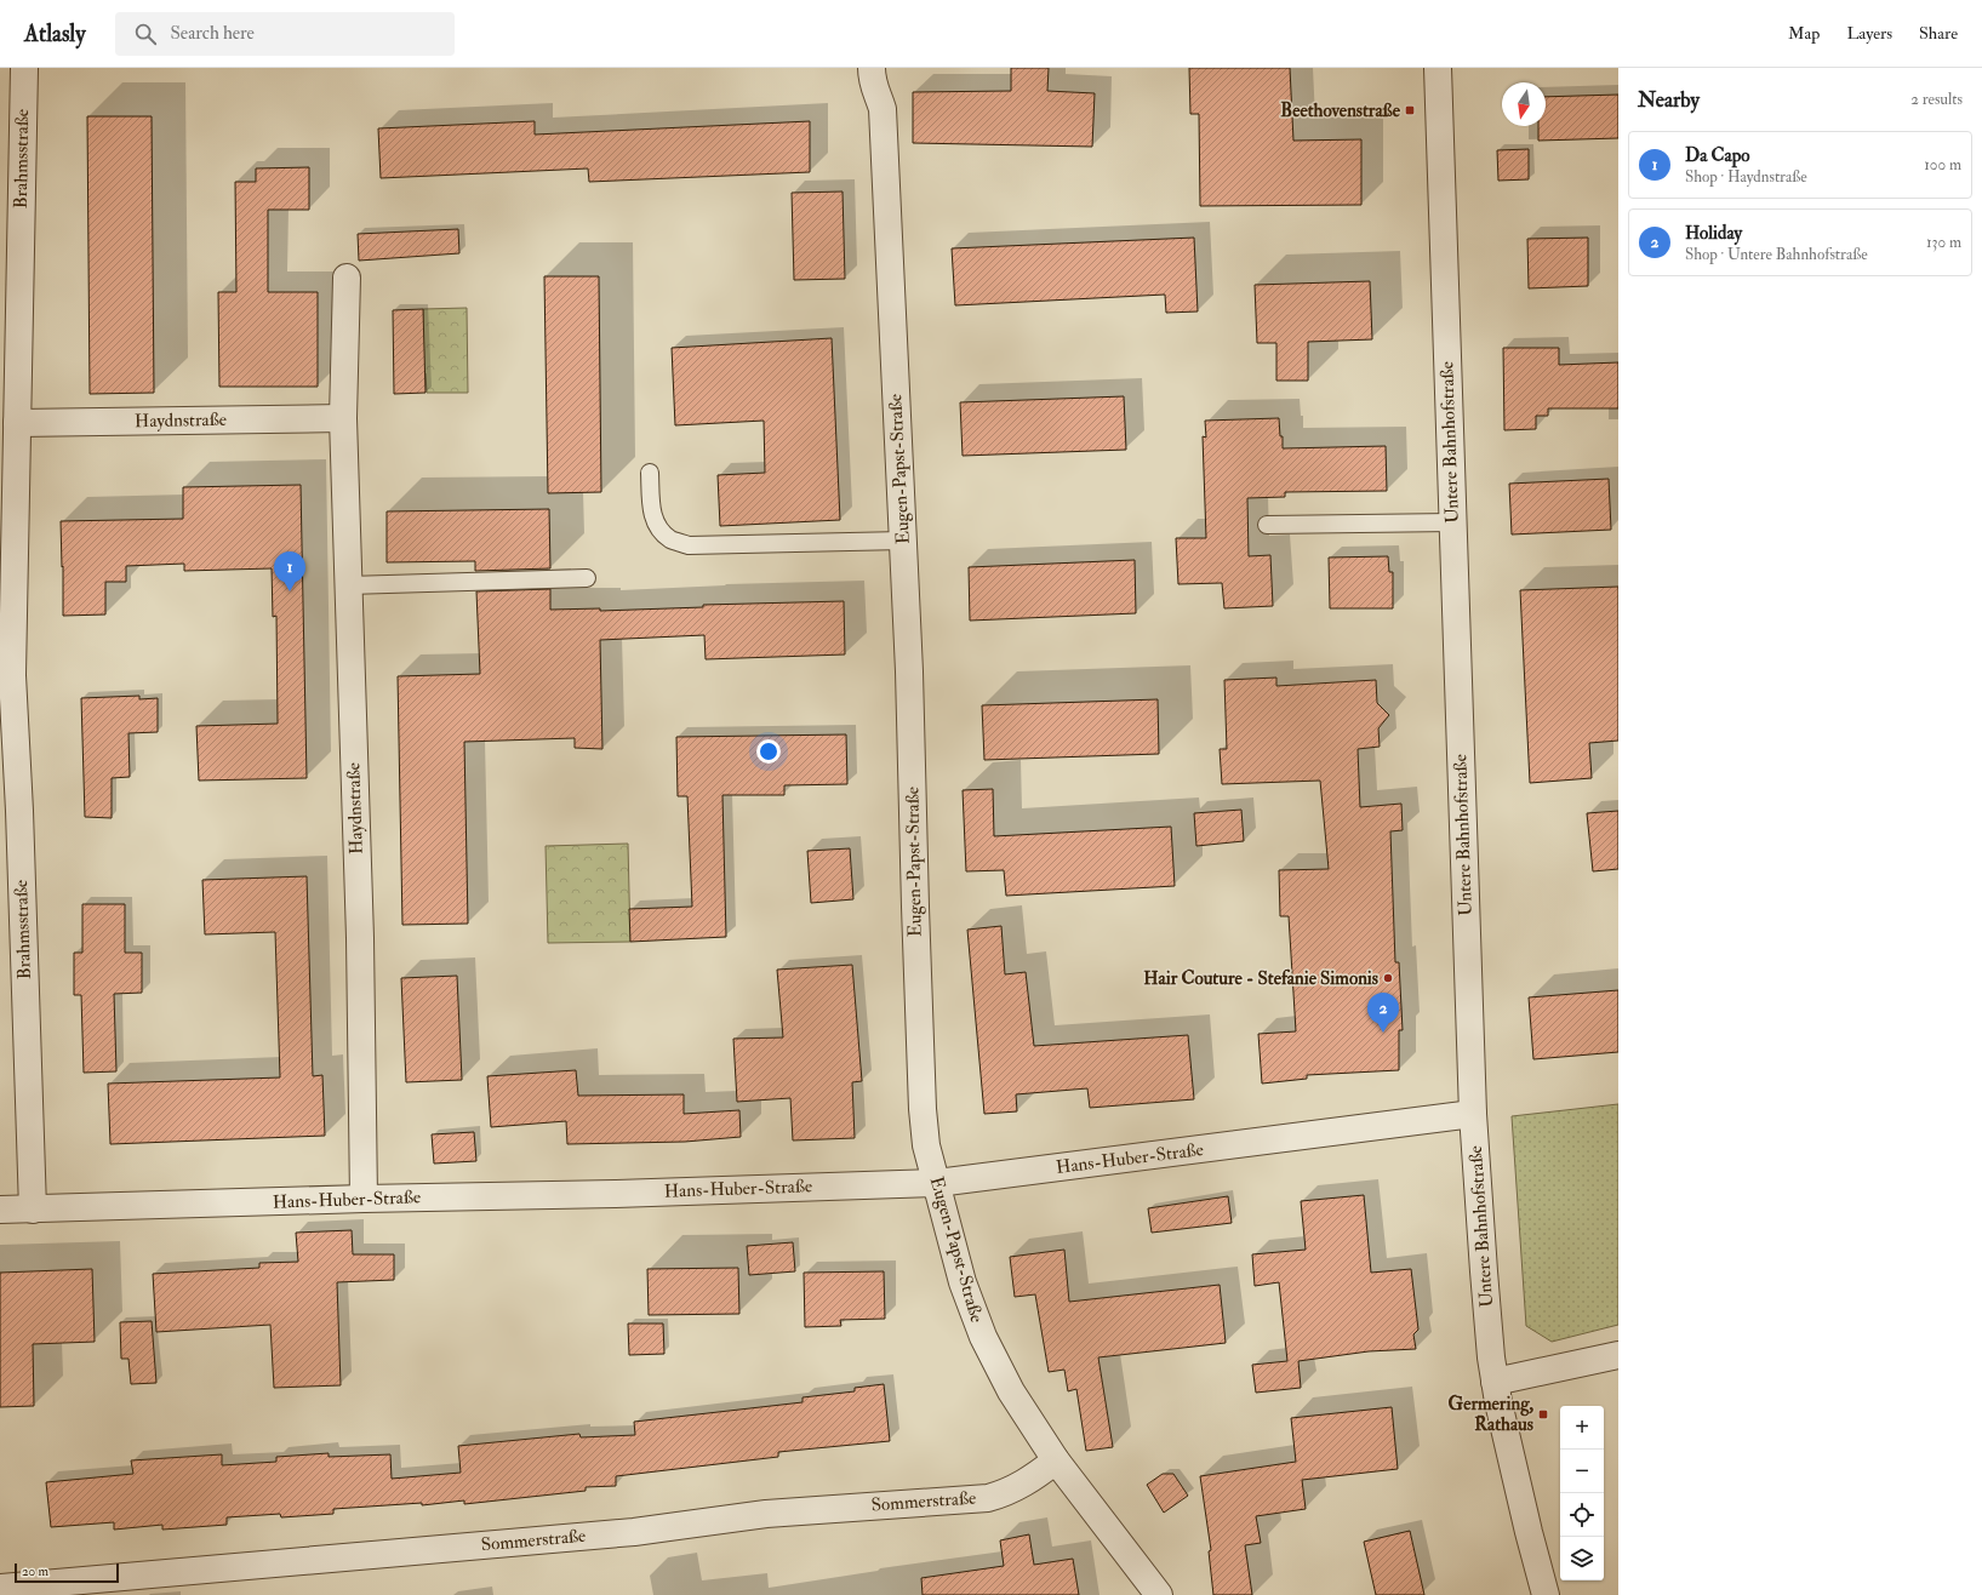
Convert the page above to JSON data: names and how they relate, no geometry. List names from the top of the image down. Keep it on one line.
{"streets":{"street":["Brahmsstraße","Haydnstraße","Untere Bahnhofstraße","Eugen-Papst-Straße","Hans-Huber-Straße","Sommerstraße"]},"crossings":[["Brahmsstraße","Haydnstraße"],["Brahmsstraße","Hans-Huber-Straße"],["Haydnstraße","Hans-Huber-Straße"],["Untere Bahnhofstraße","Hans-Huber-Straße"],["Eugen-Papst-Straße","Hans-Huber-Straße"],["Eugen-Papst-Straße","Sommerstraße"]],"places":{"transit":["Beethovenstraße","Germering, Rathaus"],"other":["Hair Couture - Stefanie Simonis"]},"scale_bar":"20 m","north":"bottom","page":{"header":"Atlasly","search":"Search here","nav":["Map","Layers","Share"],"heading":["Nearby","2 results"],"list":[{"mark":"1","name":"Da Capo","note":"Shop · Haydnstraße","value":"100 m"},{"mark":"2","name":"Holiday","note":"Shop · Untere Bahnhofstraße","value":"130 m"}],"pins":["1","2"],"map_buttons":["+","−"],"scale":"20 m"}}
